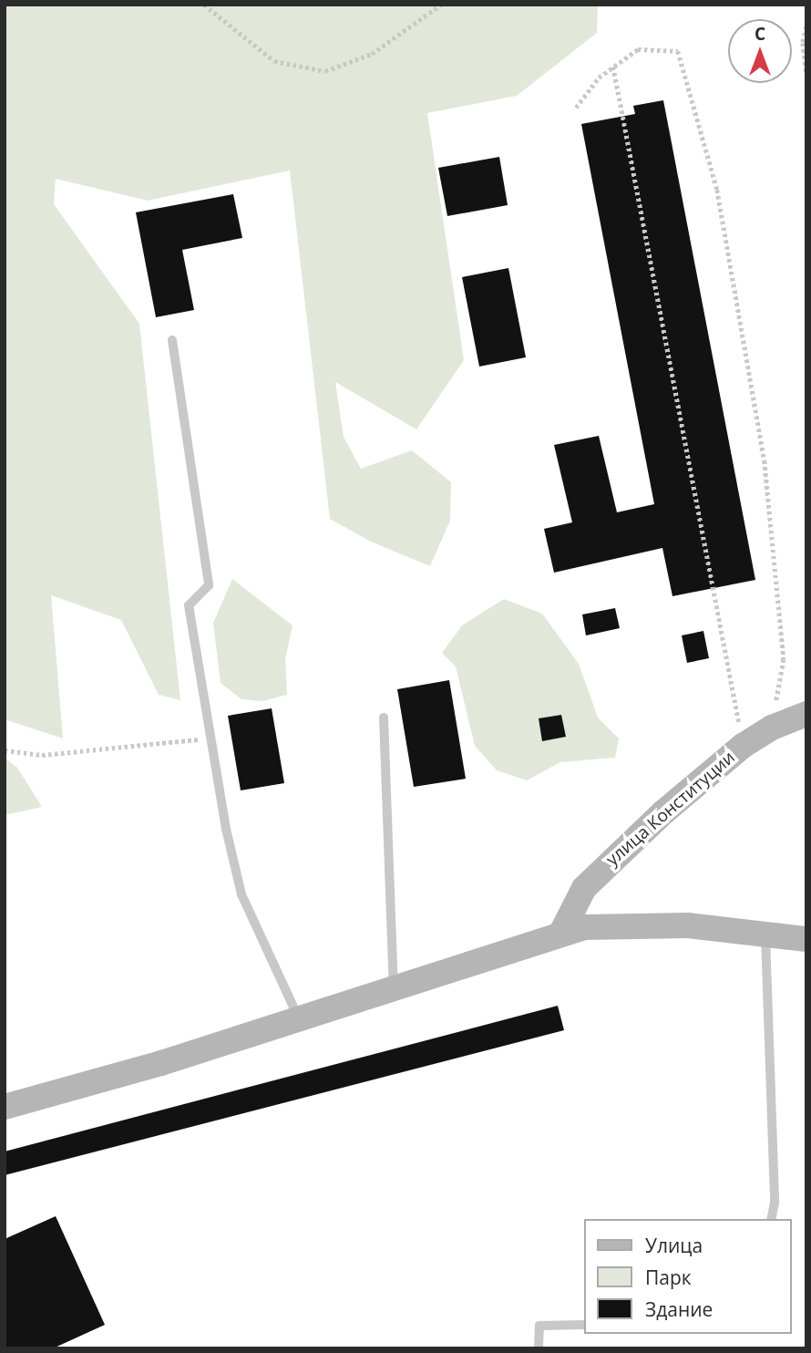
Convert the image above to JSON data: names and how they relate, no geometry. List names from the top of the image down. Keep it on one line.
{"streets":{"street":["улица Конституции"]},"legend":["Улица","Парк","Здание"],"north":"top"}
